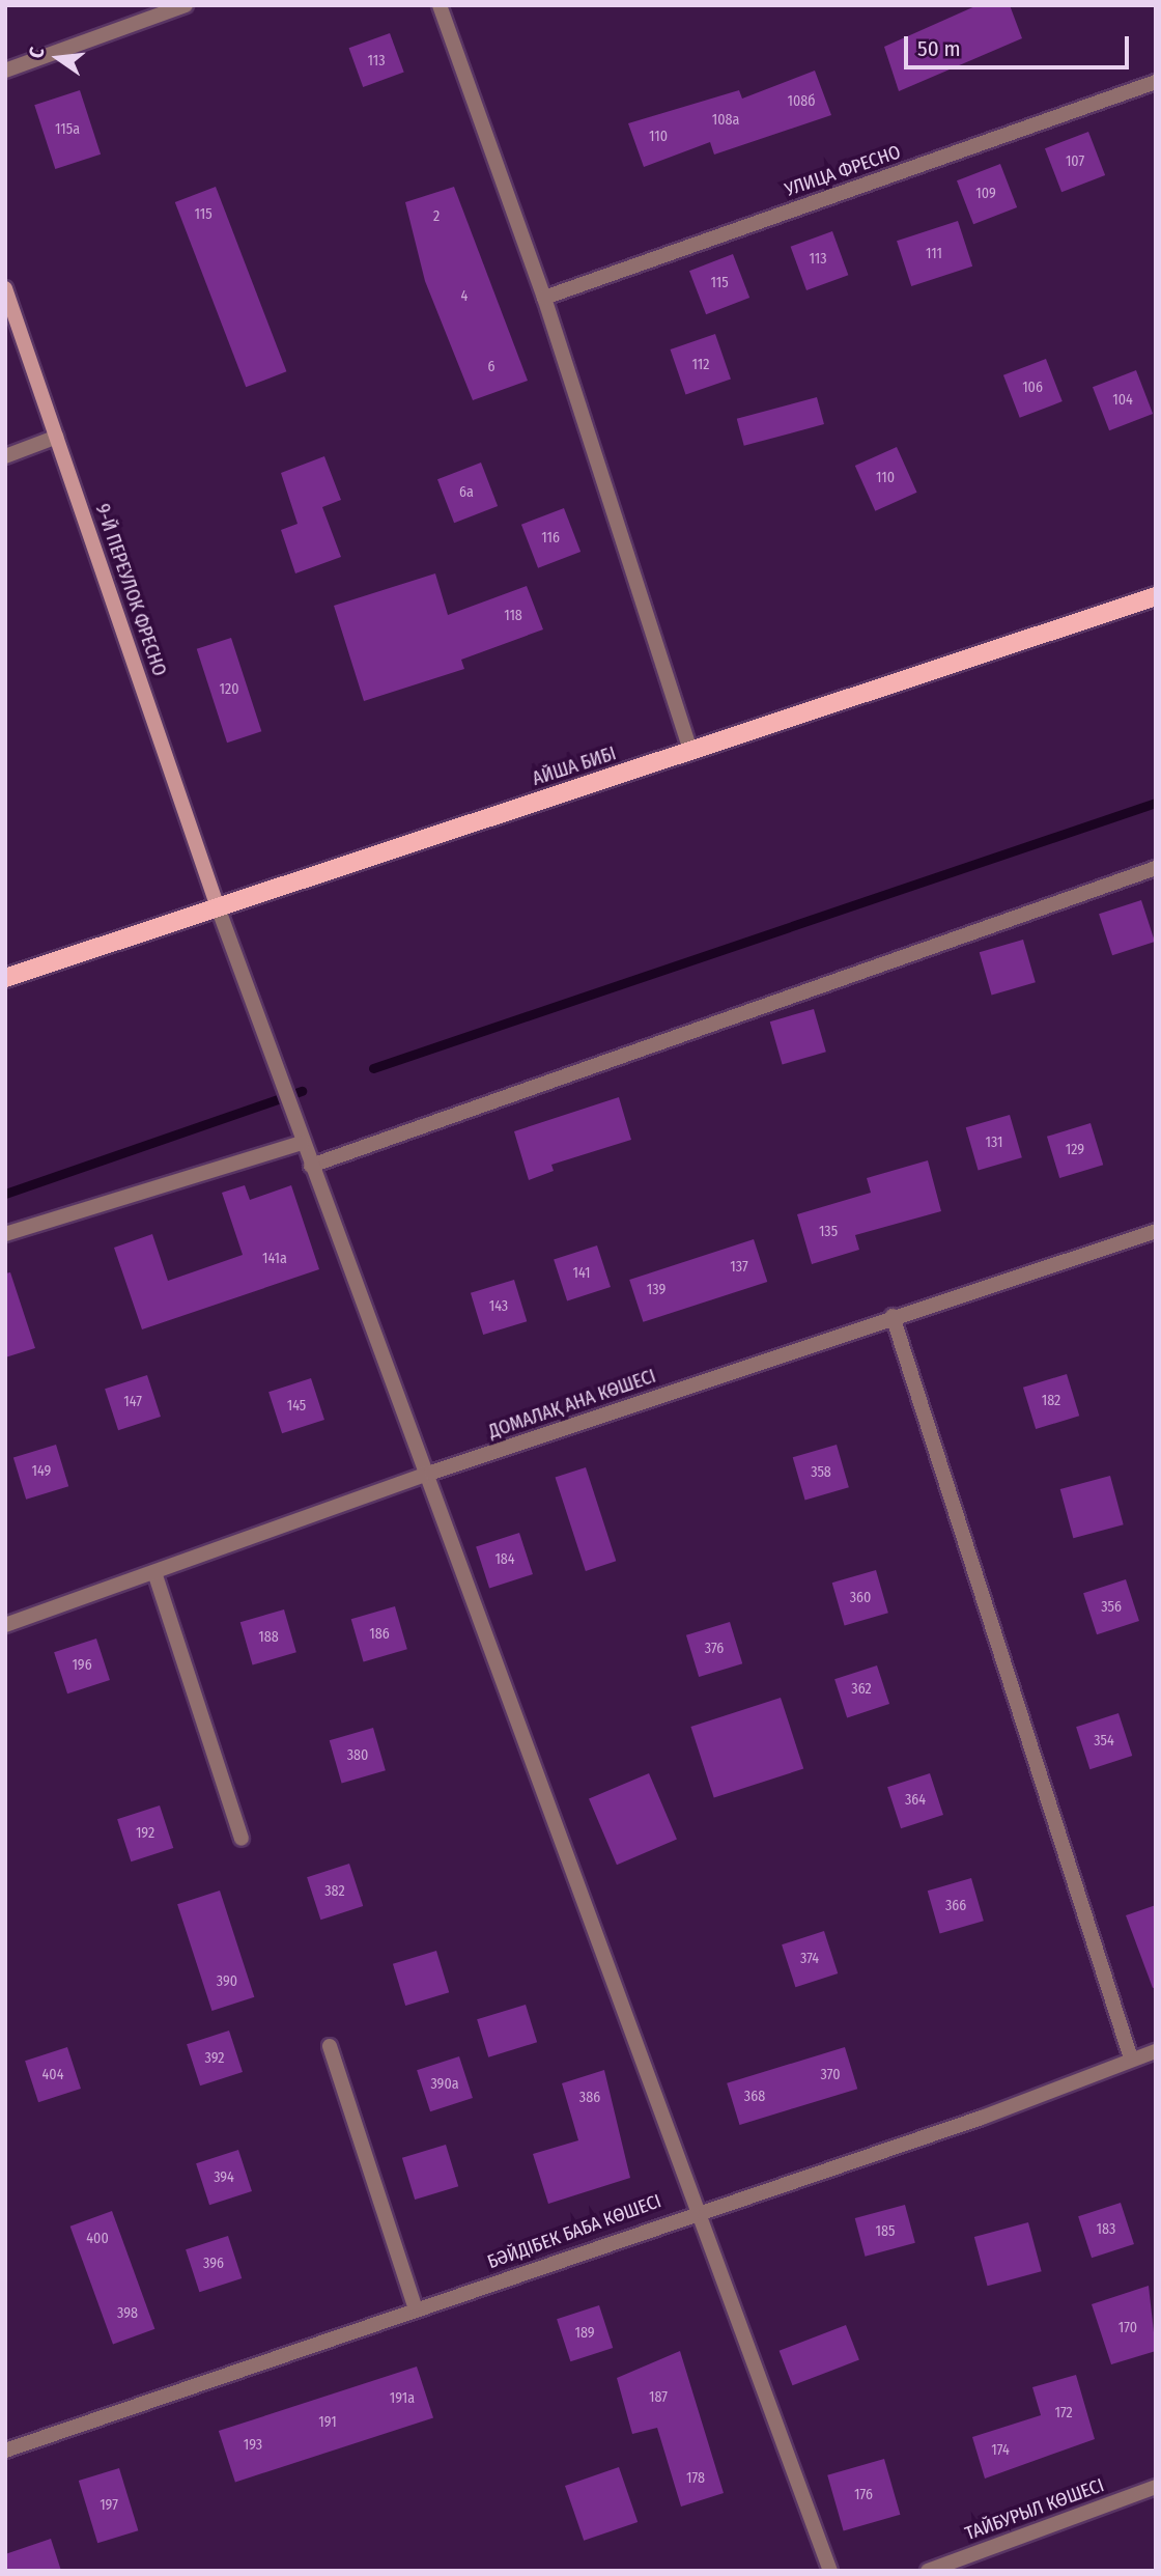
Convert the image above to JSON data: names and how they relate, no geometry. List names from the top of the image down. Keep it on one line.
{"streets":{"main road":["АЙША БИБІ"],"street":["УЛИЦА ФРЕСНО","9-Й ПЕРЕУЛОК ФРЕСНО","ДОМАЛАҚ АНА КӨШЕСІ","БӘЙДІБЕК БАБА КӨШЕСІ","ТАЙБУРЫЛ КӨШЕСІ"]},"crossings":[["9-Й ПЕРЕУЛОК ФРЕСНО","АЙША БИБІ"]],"house_numbers":["113","108б","108а","115а","110","107","109","115","2","111","113","115","4","112","6","106","104","110","6а","116","118","120","131","129","135","141а","137","141","139","143","182","147","145","149","358","184","360","356","186","188","376","196","362","354","380","364","192","382","366","374","390","392","404","370","390а","368","386","394","183","185","400","396","398","170","189","187","191а","172","191","193","174","178","176","197"],"scale_bar":"50 m","north":"left"}
